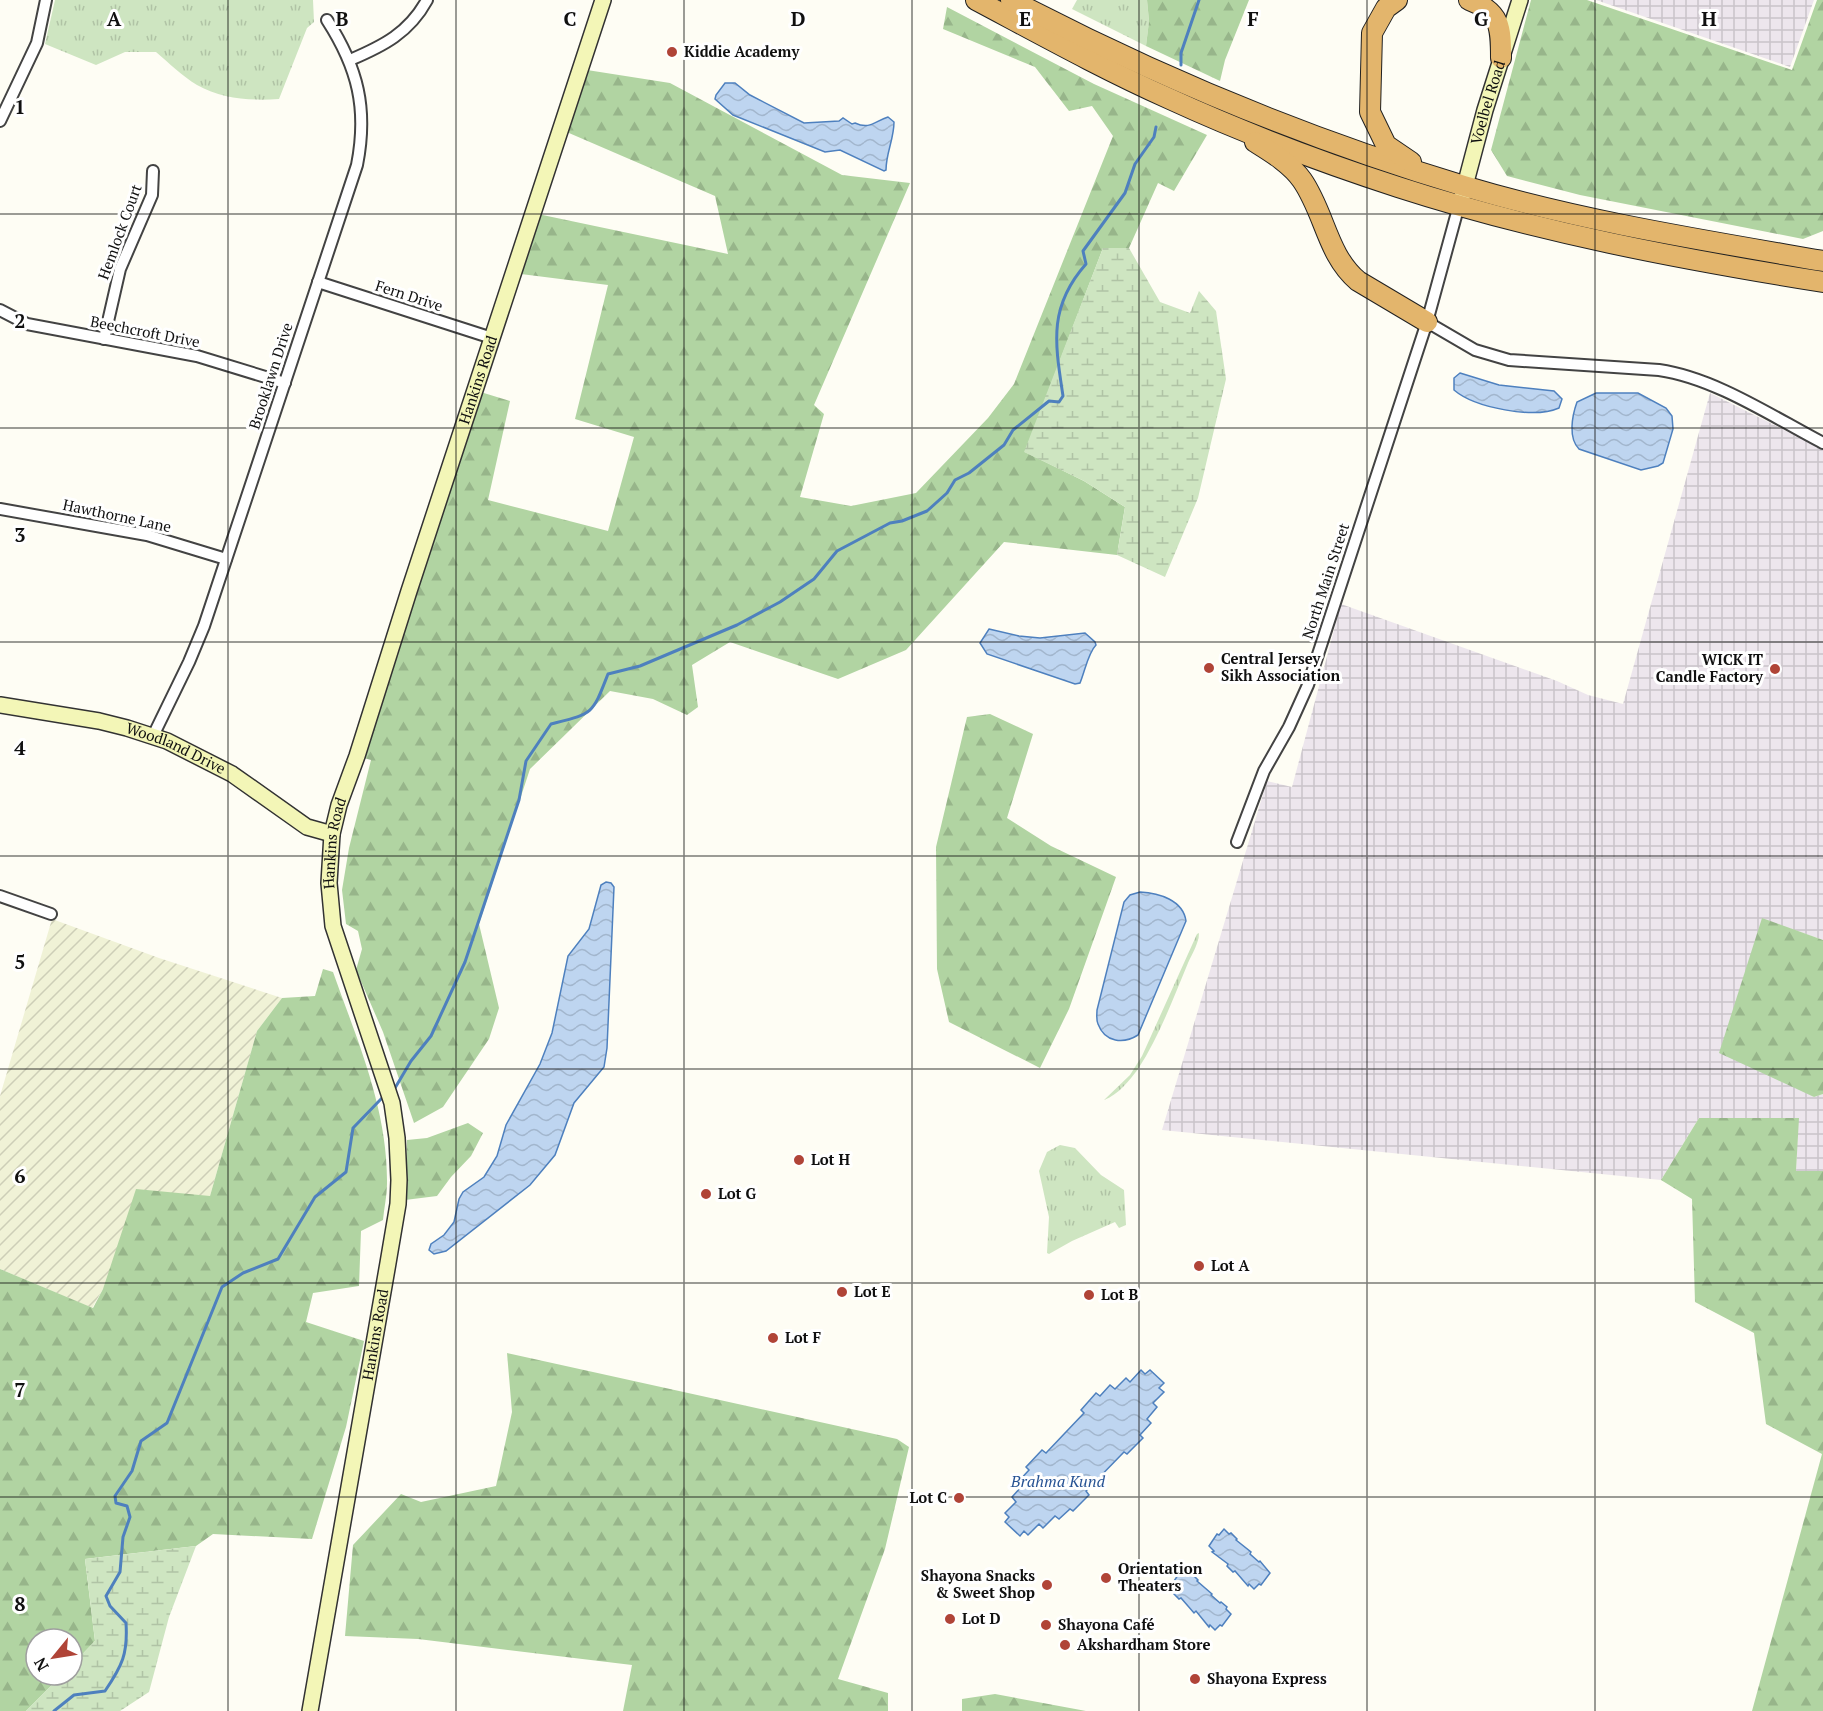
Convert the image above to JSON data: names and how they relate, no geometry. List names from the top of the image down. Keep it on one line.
{"streets":{"main road":["Voelbel Road","Hankins Road","Woodland Drive"],"street":["Hemlock Court","Fern Drive","Beechcroft Drive","Brooklawn Drive","Hawthorne Lane","North Main Street"]},"crossings":[["Voelbel Road","North Main Street"],["Hemlock Court","Beechcroft Drive"],["Fern Drive","Brooklawn Drive"],["Fern Drive","Hankins Road"],["Beechcroft Drive","Brooklawn Drive"],["Brooklawn Drive","Hawthorne Lane"],["Brooklawn Drive","Woodland Drive"],["Hankins Road","Woodland Drive"]],"water":["Brahma Kund"],"places":["Kiddie Academy","Central Jersey Sikh Association","WICK IT Candle Factory","Lot H","Lot G","Lot A","Lot E","Lot B","Lot F","Lot C","Orientation Theaters","Shayona Snacks & Sweet Shop","Lot D","Shayona Café","Akshardham Store","Shayona Express"],"north":"bottom left","grid":{"columns":["A","B","C","D","E","F","G","H"],"rows":["1","2","3","4","5","6","7","8"]}}
